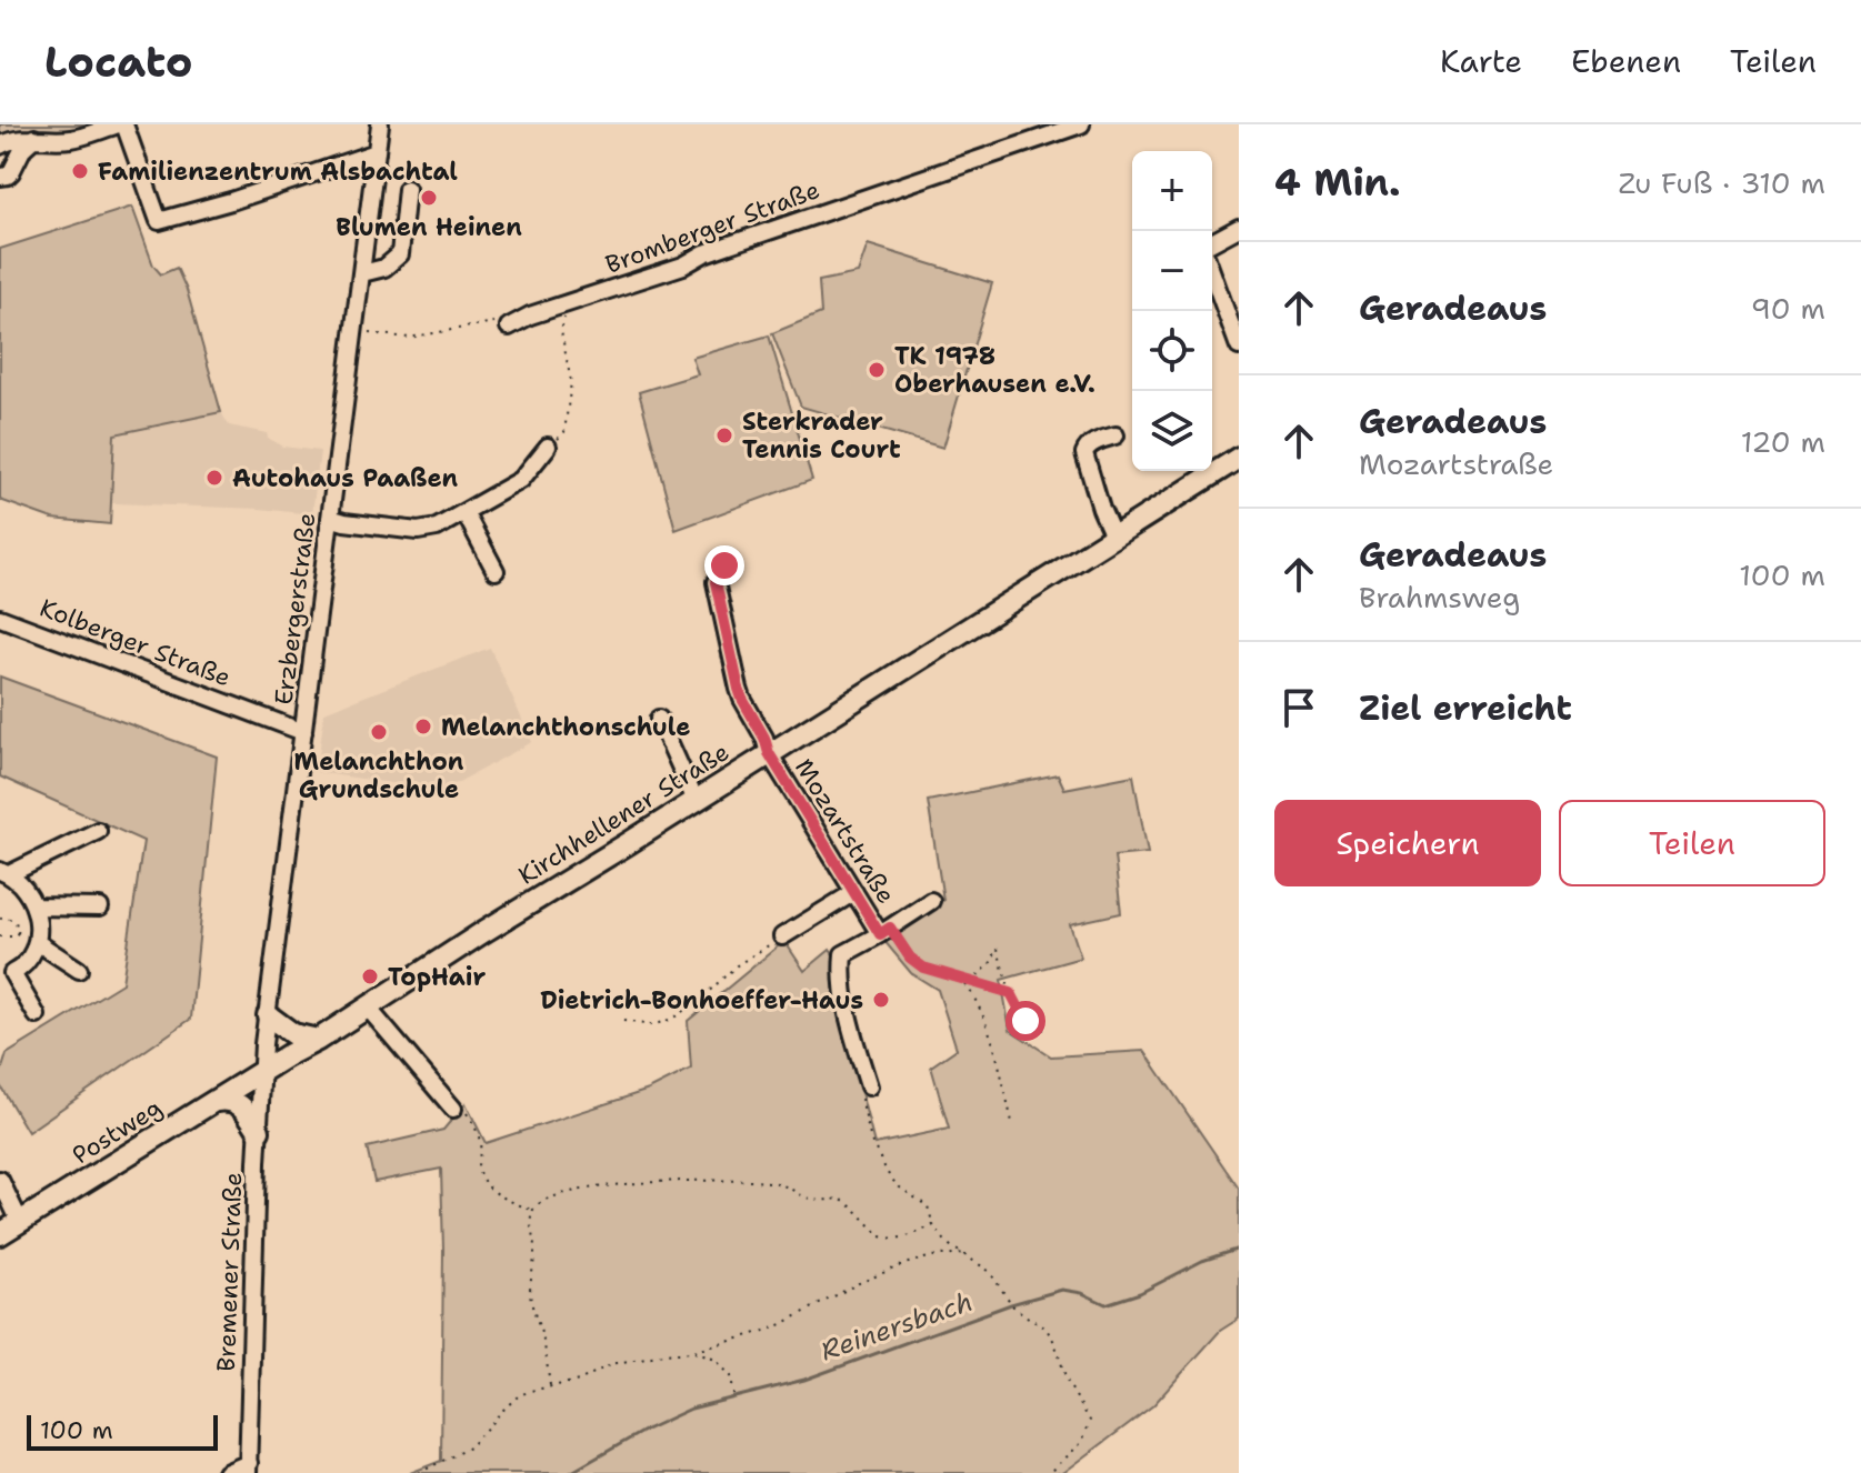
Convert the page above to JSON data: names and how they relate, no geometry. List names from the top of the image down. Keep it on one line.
{"streets":{"main road":["Kirchhellener Straße","Postweg"],"street":["Bromberger Straße","Erzbergerstraße","Kolberger Straße","Mozartstraße","Bremener Straße"]},"crossings":[["Erzbergerstraße","Kolberger Straße"],["Erzbergerstraße","Kirchhellener Straße"],["Erzbergerstraße","Postweg"],["Erzbergerstraße","Bremener Straße"],["Kirchhellener Straße","Mozartstraße"],["Kirchhellener Straße","Postweg"],["Kirchhellener Straße","Bremener Straße"],["Postweg","Bremener Straße"]],"water":["Reinersbach"],"places":["Familienzentrum Alsbachtal","Blumen Heinen","TK 1978 Oberhausen e.V.","Sterkrader Tennis Court","Autohaus Paaßen","Melanchthonschule","Melanchthon Grundschule","TopHair","Dietrich-Bonhoeffer-Haus"],"scale_bar":"100 m","page":{"header":"Locato","nav":["Karte","Ebenen","Teilen"],"heading":["4 Min.","Zu Fuß · 310 m"],"map_buttons":["+","−"],"list":[["Geradeaus","90 m"],["Geradeaus","Mozartstraße","120 m"],["Geradeaus","Brahmsweg","100 m"],"Ziel erreicht"],"buttons":["Speichern","Teilen"],"scale":"100 m"}}
